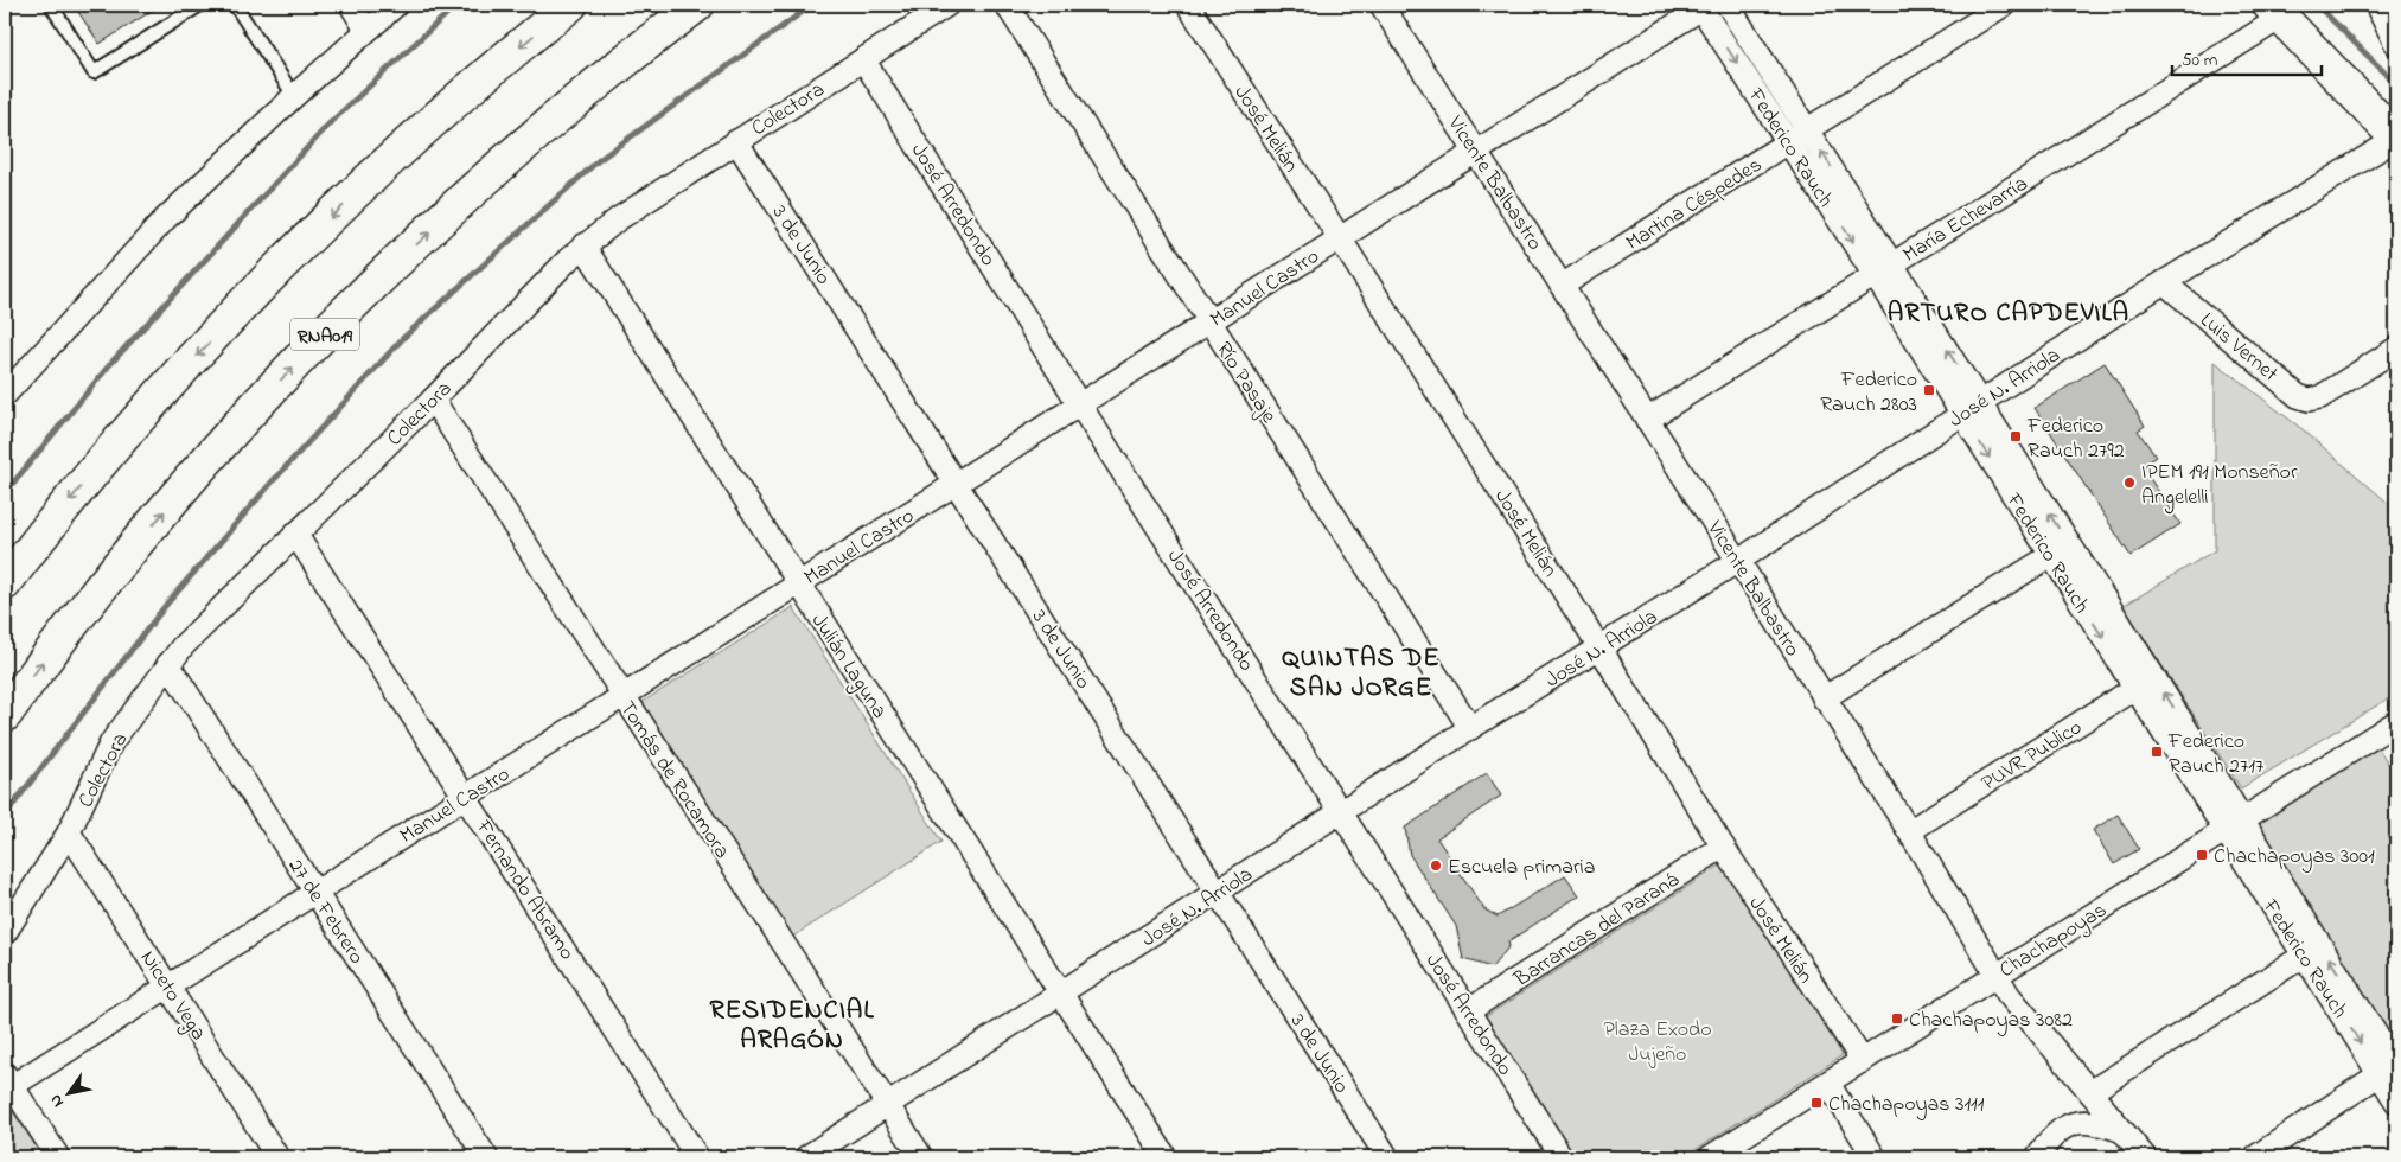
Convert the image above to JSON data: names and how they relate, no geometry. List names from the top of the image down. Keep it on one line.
{"streets":{"main road":["RNA019"],"street":["Colectora","José Melián","Federico Rauch","Vicente Balbastro","Martina Céspedes","José Arredondo","María Echevarría","3 de Junio","Manuel Castro","Luis Vernet","Río Pasaje","José N. Arriola","Julián Laguna","PUVR Publico","Tomás de Rocamora","Fernando Abramo","27 de Febrero","Barrancas del Paraná","Chachapoyas","Niceto Vega"]},"crossings":[["Colectora","José Arredondo"],["Colectora","3 de Junio"],["Colectora","Julián Laguna"],["Colectora","Tomás de Rocamora"],["Colectora","Fernando Abramo"],["Colectora","27 de Febrero"],["Colectora","Niceto Vega"],["José Melián","Manuel Castro"],["José Melián","José N. Arriola"],["José Melián","Barrancas del Paraná"],["José Melián","Chachapoyas"],["Federico Rauch","Martina Céspedes"],["Federico Rauch","María Echevarría"],["Federico Rauch","Manuel Castro"],["Federico Rauch","José N. Arriola"],["Federico Rauch","PUVR Publico"],["Federico Rauch","Chachapoyas"],["Vicente Balbastro","Martina Céspedes"],["Vicente Balbastro","María Echevarría"],["Vicente Balbastro","Manuel Castro"],["Vicente Balbastro","José N. Arriola"],["Vicente Balbastro","PUVR Publico"],["Vicente Balbastro","Chachapoyas"],["José Arredondo","Manuel Castro"],["José Arredondo","José N. Arriola"],["José Arredondo","Barrancas del Paraná"],["3 de Junio","Manuel Castro"],["3 de Junio","José N. Arriola"],["Manuel Castro","Río Pasaje"],["Manuel Castro","Julián Laguna"],["Manuel Castro","Tomás de Rocamora"],["Manuel Castro","Fernando Abramo"],["Manuel Castro","27 de Febrero"],["Manuel Castro","Niceto Vega"],["Luis Vernet","José N. Arriola"],["Río Pasaje","José N. Arriola"],["José N. Arriola","Julián Laguna"],["José N. Arriola","Tomás de Rocamora"]],"districts":["ARTURO CAPDEVILA","QUINTAS DE SAN JORGE","RESIDENCIAL ARAGÓN"],"parks":["Plaza Exodo Jujeño"],"places":{"transit":["Federico Rauch 2803","Federico Rauch 2792","Federico Rauch 2717","Chachapoyas 3001","Chachapoyas 3082","Chachapoyas 3111"],"other":["IPEM 191 Monseñor Angelelli","Escuela primaria"]},"scale_bar":"50 m","north":"bottom left"}
